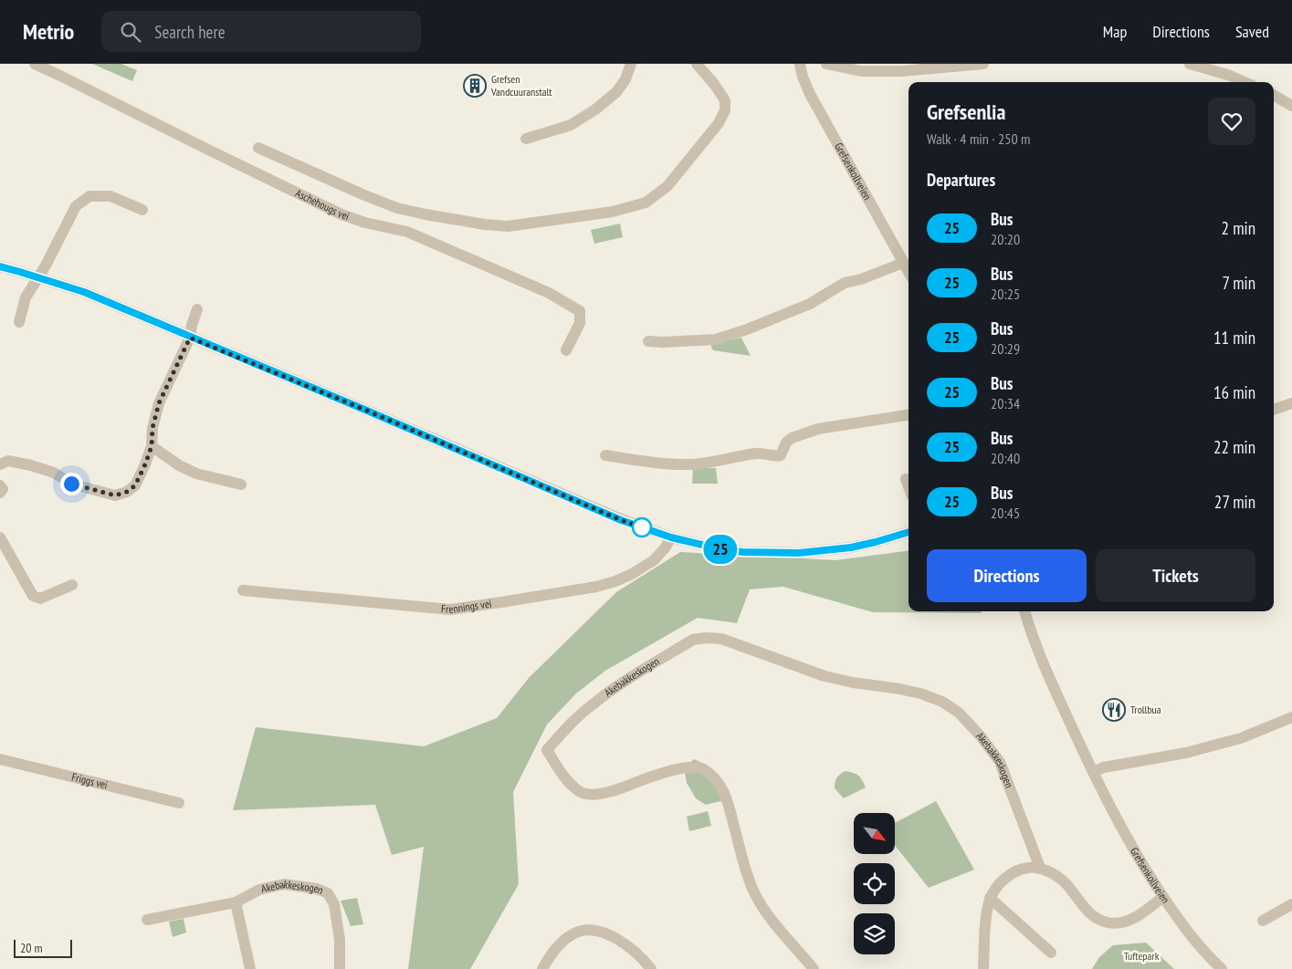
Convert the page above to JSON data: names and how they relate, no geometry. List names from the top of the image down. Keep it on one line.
{"streets":{"street":["Grefsenkollveien","Aschehougs vei","Frennings vei","Akebakkeskogen","Friggs vei"]},"parks":["Tuftepark"],"places":{"building":["Grefsen Vandcuuranstalt"],"restaurant":["Trollbua"]},"lines":["bus line 25"],"scale_bar":"20 m","north":"bottom right","page":{"header":"Metrio","search":"Search here","nav":["Map","Directions","Saved"],"on_map":"25","heading":[["Grefsenlia","Walk · 4 min · 250 m"],"Departures"],"list":[{"mark":"25","name":"Bus","note":"20:20","value":"2 min"},{"mark":"25","name":"Bus","note":"20:25","value":"7 min"},{"mark":"25","name":"Bus","note":"20:29","value":"11 min"},{"mark":"25","name":"Bus","note":"20:34","value":"16 min"},{"mark":"25","name":"Bus","note":"20:40","value":"22 min"},{"mark":"25","name":"Bus","note":"20:45","value":"27 min"}],"buttons":["Directions","Tickets"],"scale":"20 m"}}
